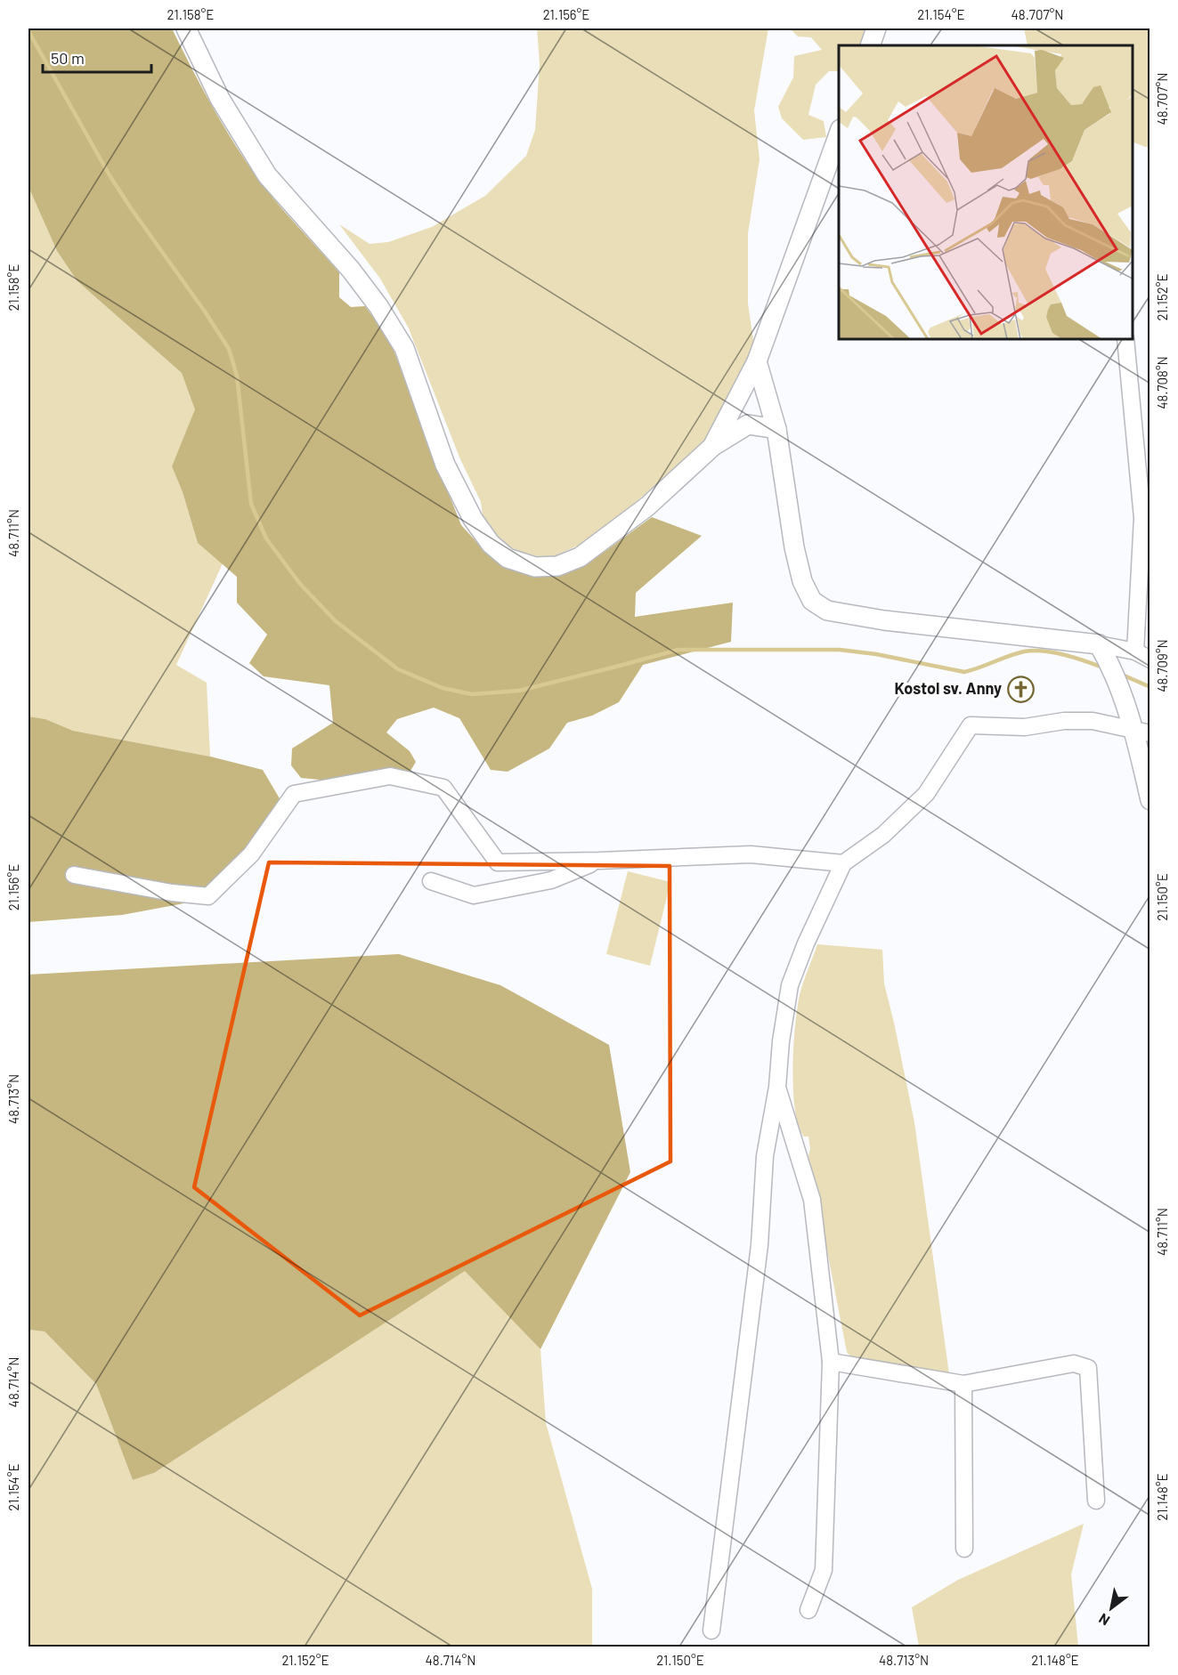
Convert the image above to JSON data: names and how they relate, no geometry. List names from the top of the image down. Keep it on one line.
{"places":{"church":["Kostol sv. Anny"]},"scale_bar":"50 m","north":"bottom left","coordinates":["21.158°E","21.156°E","21.154°E","48.707°N","21.152°E","48.708°N","48.711°N","48.709°N","21.150°E","48.713°N","48.714°N","21.148°E"]}
